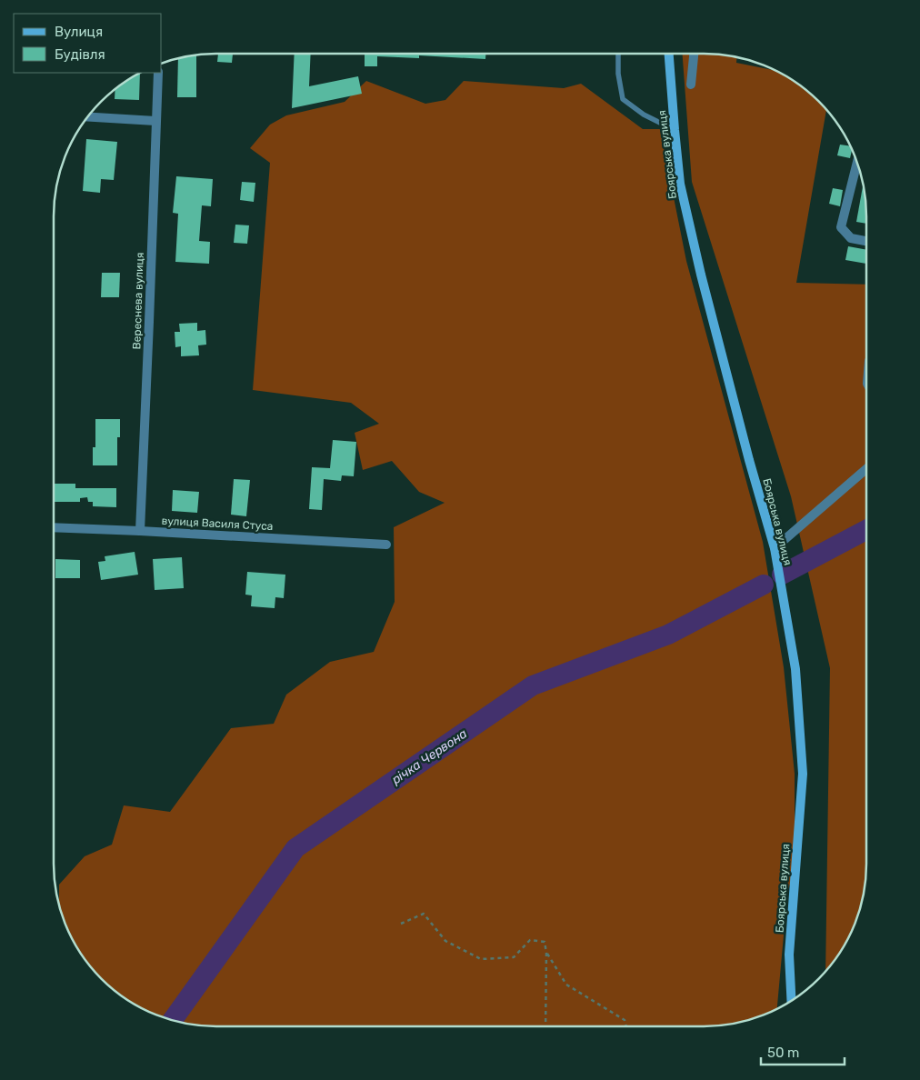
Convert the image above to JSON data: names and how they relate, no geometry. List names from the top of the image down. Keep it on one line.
{"streets":{"street":["Боярська вулиця","Вереснева вулиця","вулиця Василя Стуса"]},"crossings":[["Вереснева вулиця","вулиця Василя Стуса"]],"water":["річка Червона"],"legend":["Вулиця","Будівля"],"scale_bar":"50 m"}
